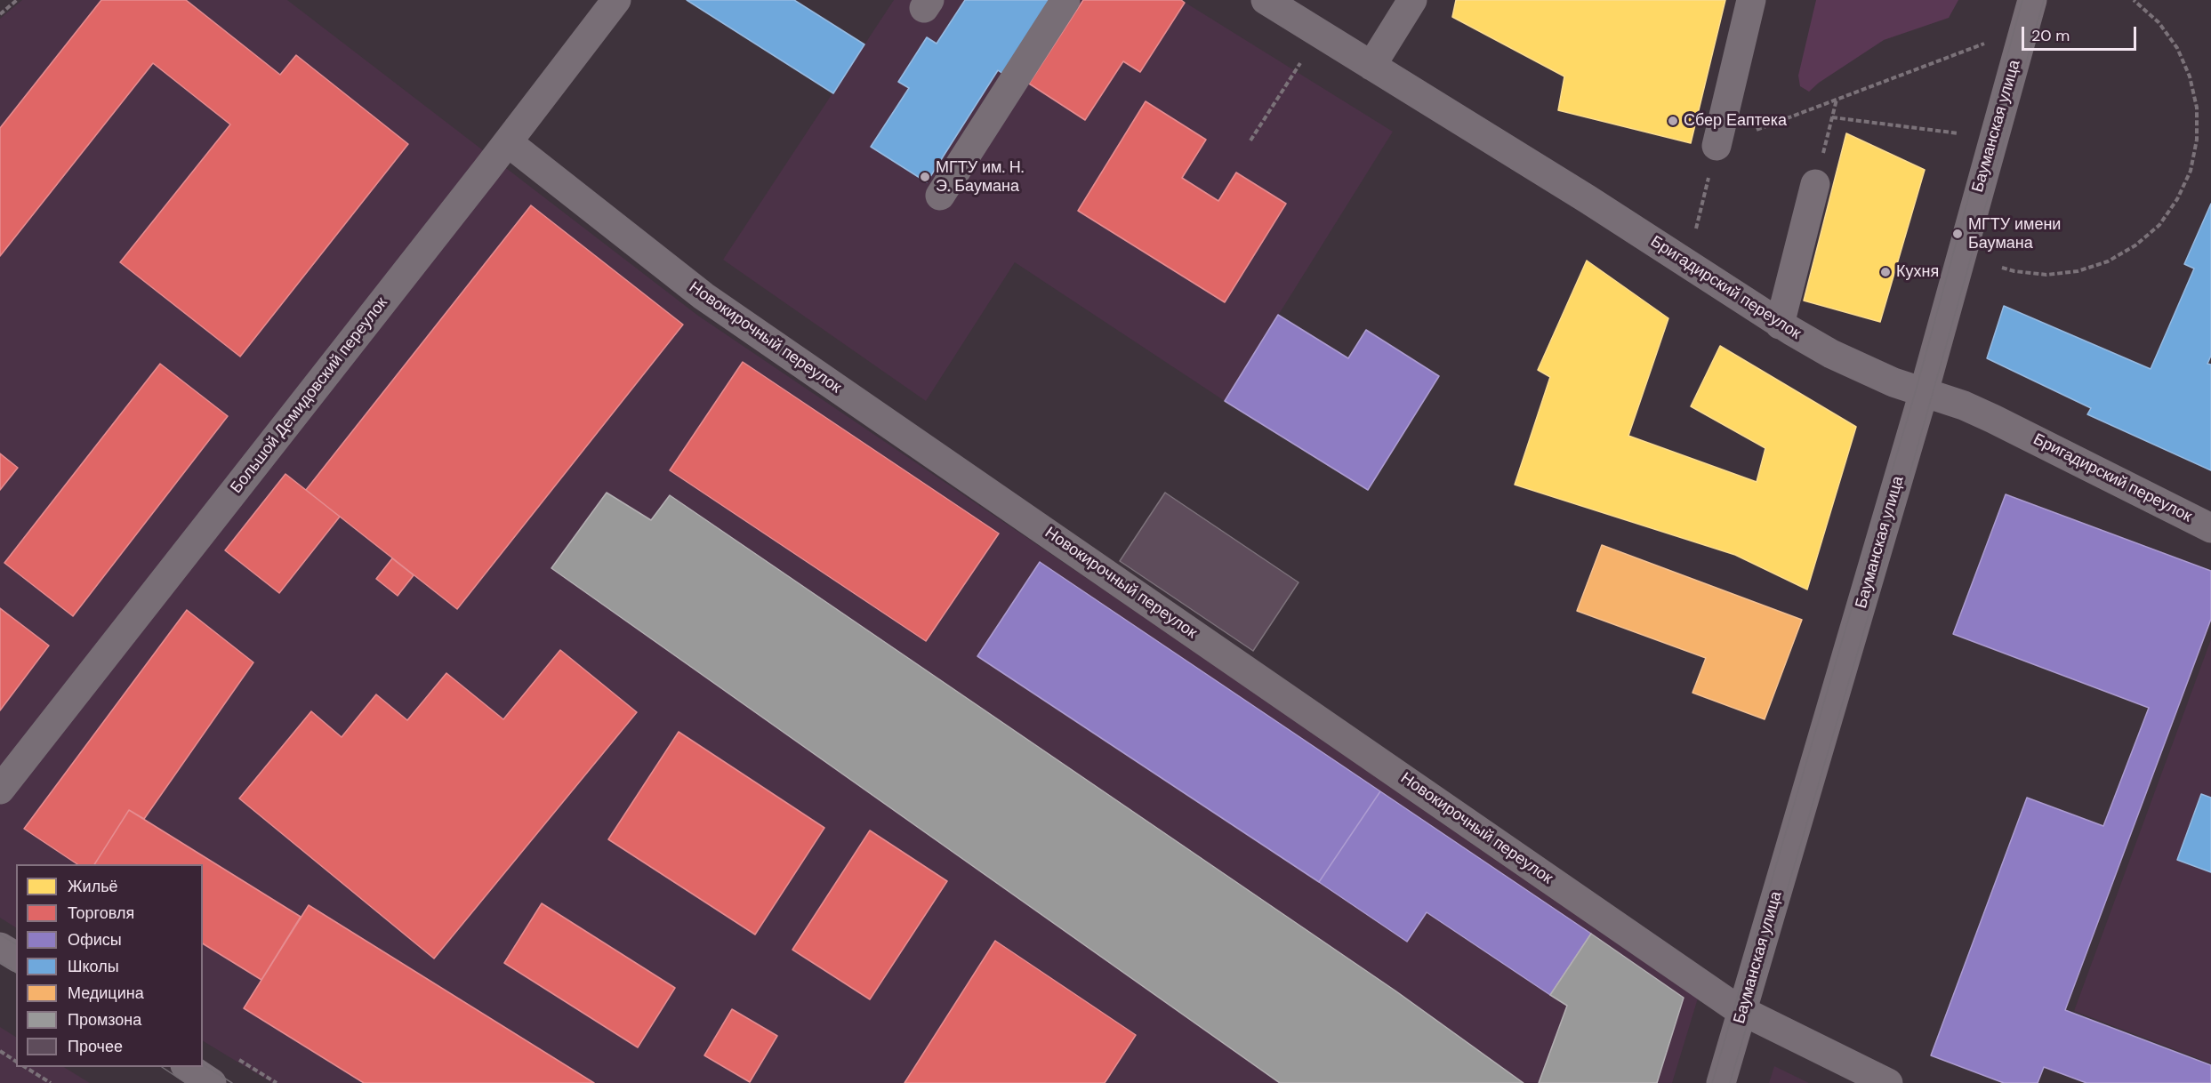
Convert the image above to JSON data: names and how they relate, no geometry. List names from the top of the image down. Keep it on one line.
{"streets":{"street":["Бауманская улица","Бригадирский переулок","Новокирочный переулок","Большой Демидовский переулок"]},"crossings":[["Бауманская улица","Бригадирский переулок"],["Бауманская улица","Новокирочный переулок"],["Новокирочный переулок","Большой Демидовский переулок"]],"places":["Сбер Еаптека","МГТУ им. Н. Э. Баумана","МГТУ имени Баумана","Кухня"],"legend":["Жильё","Торговля","Офисы","Школы","Медицина","Промзона","Прочее"],"scale_bar":"20 m"}
